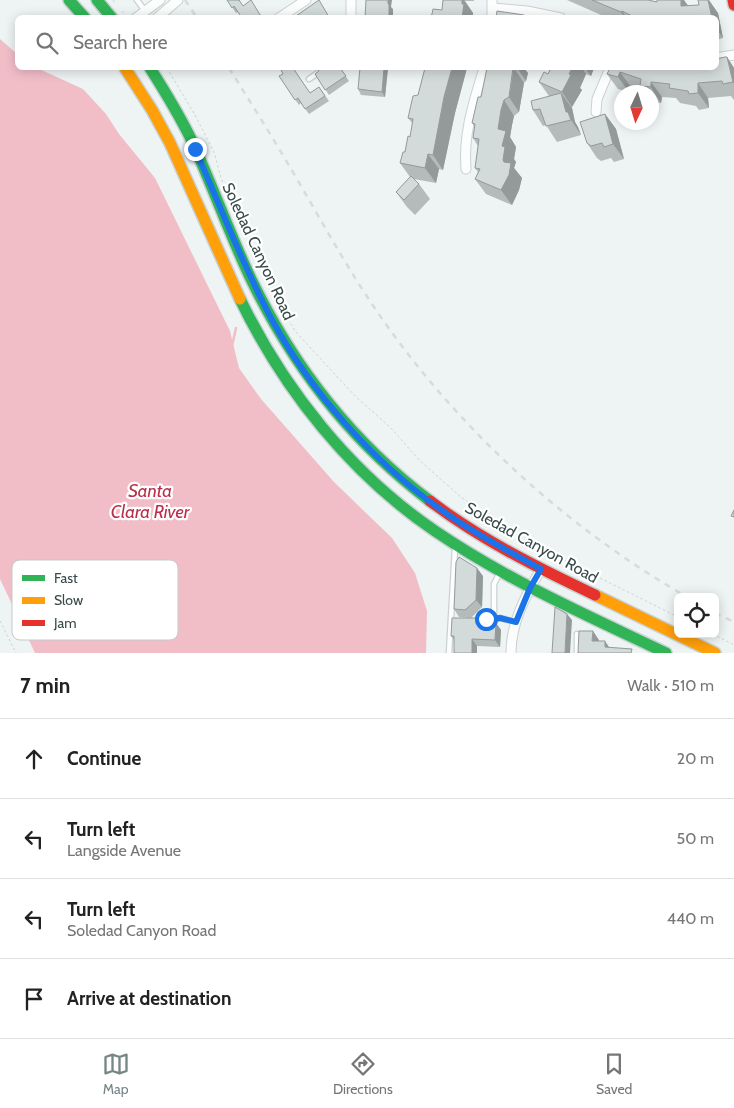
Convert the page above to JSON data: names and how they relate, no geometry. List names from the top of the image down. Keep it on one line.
{"streets":{"main road":["Soledad Canyon Road"]},"water":["Santa Clara River"],"legend":["Fast","Slow","Jam"],"north":"bottom","page":{"search":"Search here","heading":["7 min","Walk · 510 m"],"list":[["Continue","20 m"],["Turn left","Langside Avenue","50 m"],["Turn left","Soledad Canyon Road","440 m"],"Arrive at destination"],"nav":["Map","Directions","Saved"]}}
